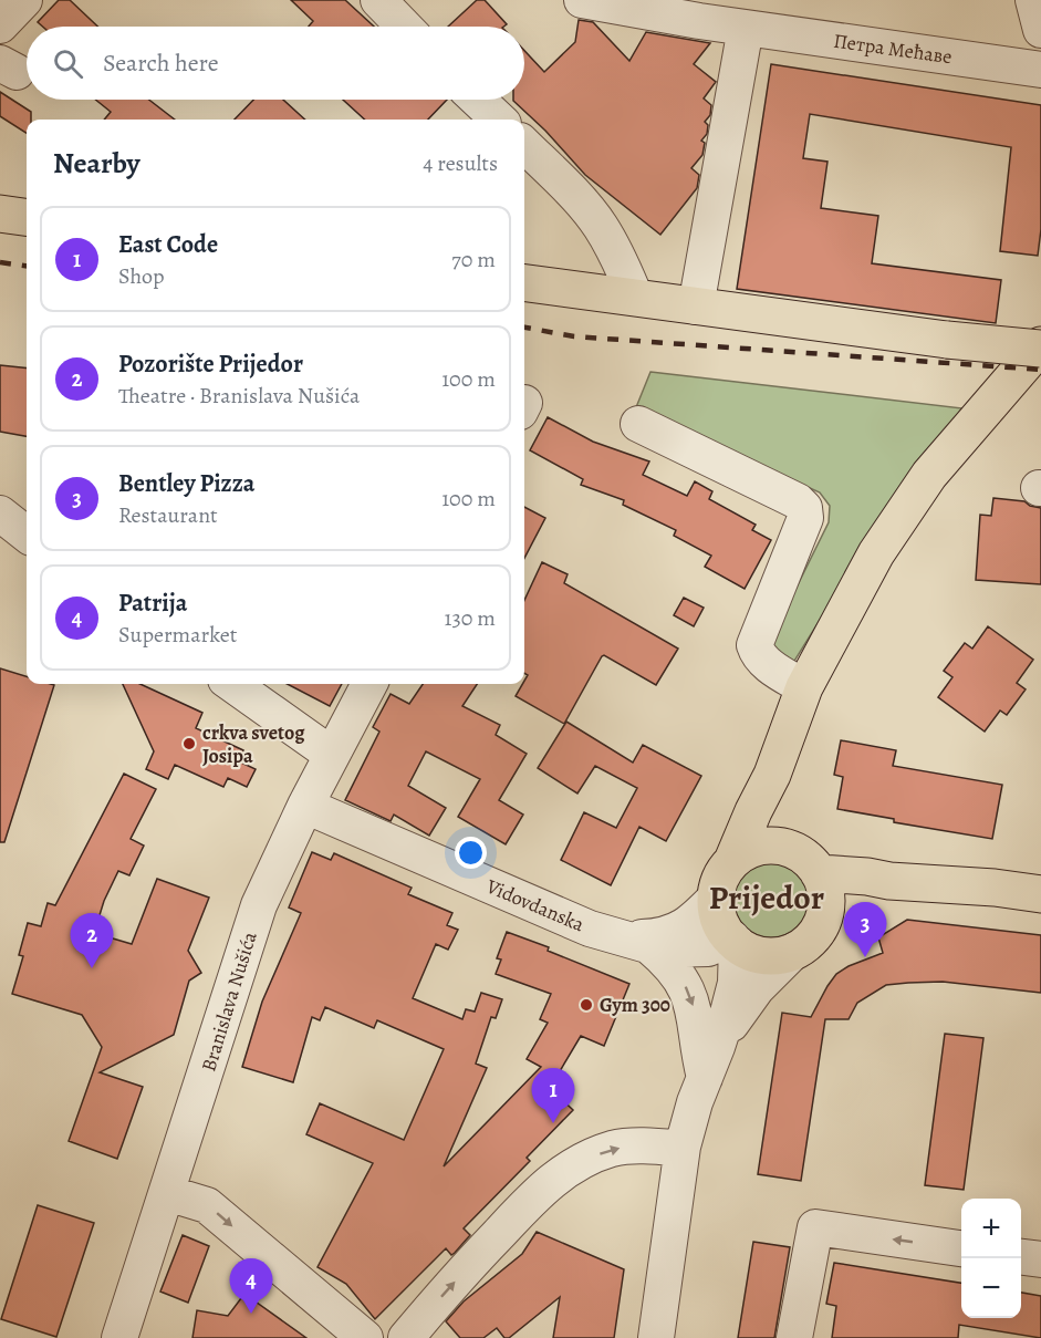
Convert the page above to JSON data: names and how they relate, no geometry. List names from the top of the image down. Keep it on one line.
{"streets":{"street":["Петра Мећаве","Vidovdanska","Branislava Nušića"]},"crossings":[["Vidovdanska","Branislava Nušića"]],"districts":["Prijedor"],"places":["crkva svetog Josipa","Gym 300"],"page":{"search":"Search here","heading":["Nearby","4 results"],"list":[{"mark":"1","name":"East Code","note":"Shop","value":"70 m"},{"mark":"2","name":"Pozorište Prijedor","note":"Theatre · Branislava Nušića","value":"100 m"},{"mark":"3","name":"Bentley Pizza","note":"Restaurant","value":"100 m"},{"mark":"4","name":"Patrija","note":"Supermarket","value":"130 m"}],"pins":["3","2","1","4"],"map_buttons":["+","−"]}}
